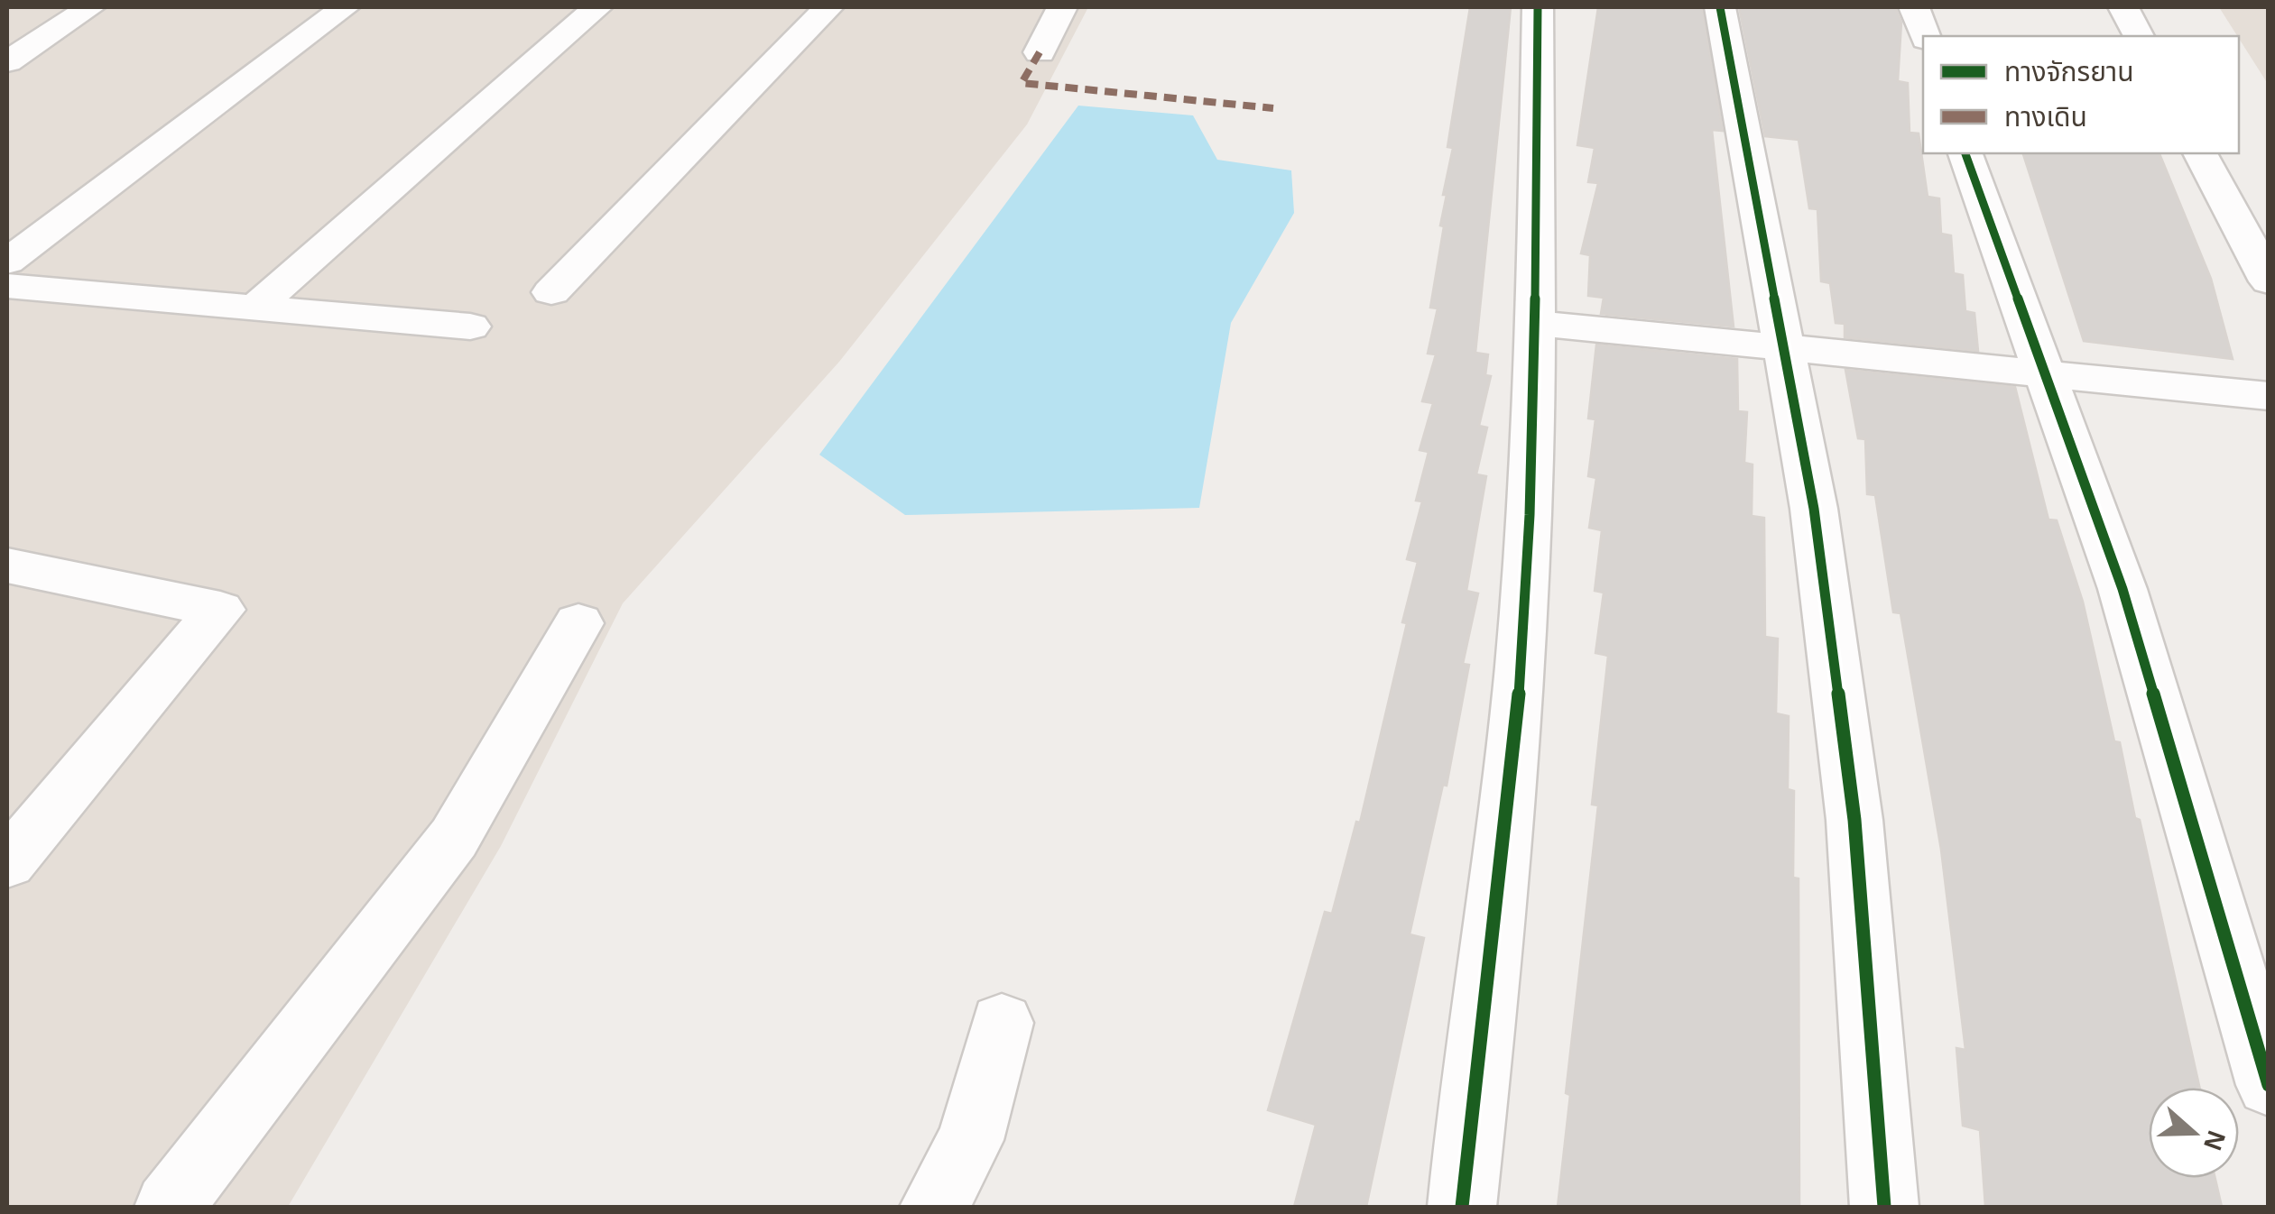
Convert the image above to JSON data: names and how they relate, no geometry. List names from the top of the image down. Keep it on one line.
{"legend":["ทางจักรยาน","ทางเดิน"],"north":"right"}
